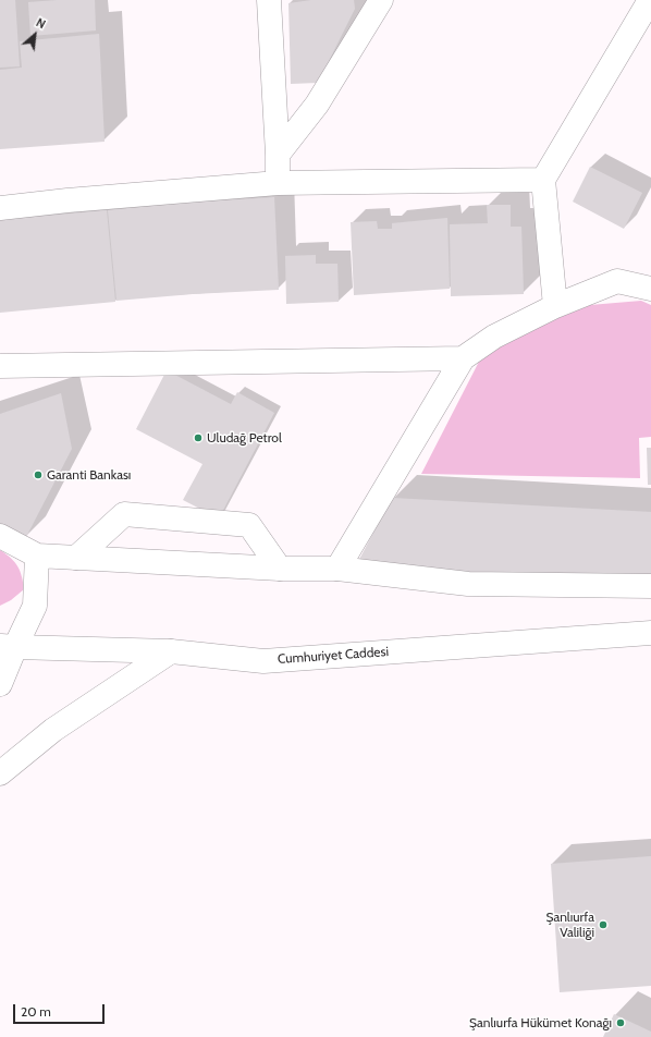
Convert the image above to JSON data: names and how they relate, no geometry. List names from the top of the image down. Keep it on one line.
{"streets":{"street":["Cumhuriyet Caddesi"]},"places":["Uludağ Petrol","Garanti Bankası","Şanlıurfa Valiliği","Şanlıurfa Hükümet Konağı"],"scale_bar":"20 m","north":"top right"}
